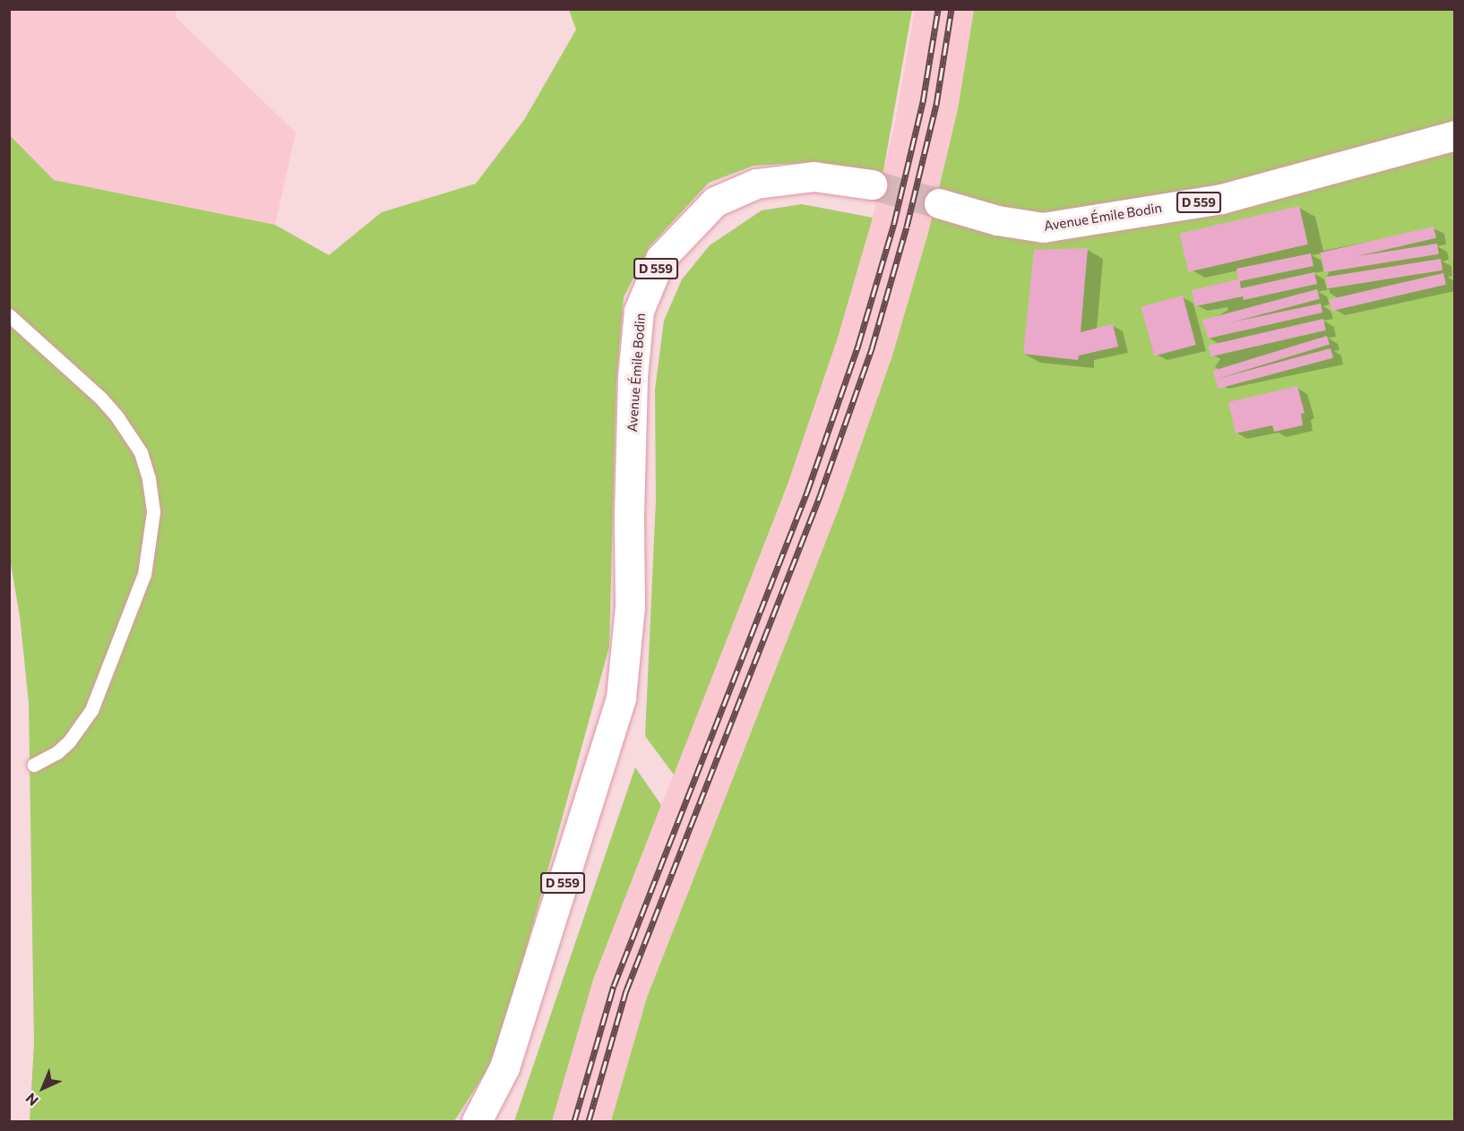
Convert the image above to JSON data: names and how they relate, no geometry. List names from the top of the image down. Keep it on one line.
{"streets":{"main road":["D 559","Avenue Émile Bodin"]},"north":"bottom left"}
